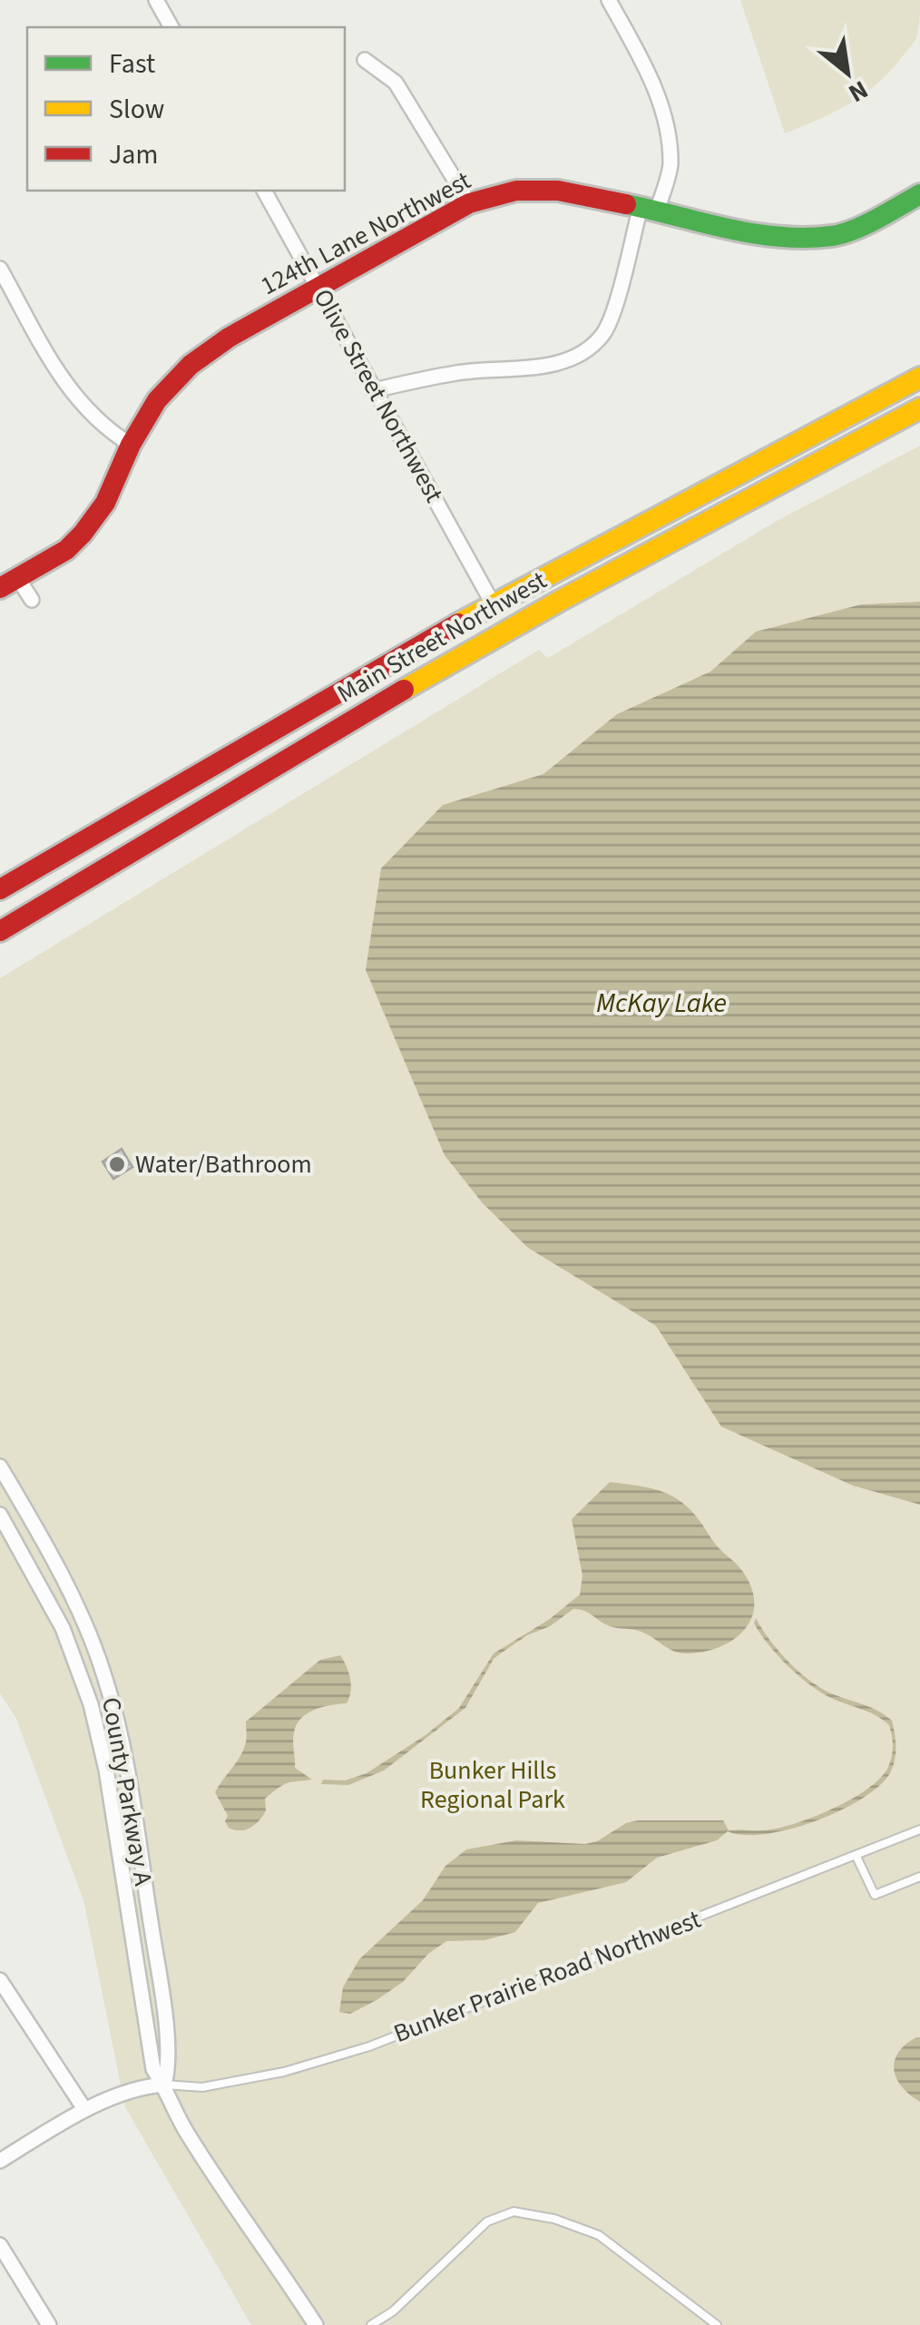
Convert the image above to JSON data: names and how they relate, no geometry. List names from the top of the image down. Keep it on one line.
{"streets":{"main road":["124th Lane Northwest","Main Street Northwest"],"street":["Olive Street Northwest","County Parkway A"],"lane":["Bunker Prairie Road Northwest"]},"crossings":[["124th Lane Northwest","Olive Street Northwest"],["Olive Street Northwest","Main Street Northwest"],["County Parkway A","Bunker Prairie Road Northwest"]],"water":["McKay Lake"],"parks":["Bunker Hills Regional Park"],"places":["Water/Bathroom"],"legend":["Fast","Slow","Jam"],"north":"bottom right"}
